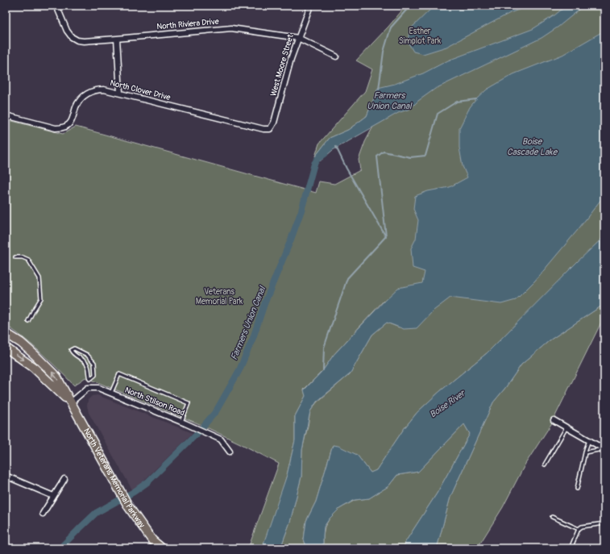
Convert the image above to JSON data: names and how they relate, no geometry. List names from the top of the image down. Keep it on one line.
{"streets":{"main road":["North Veterans Memorial Parkway"],"street":["North Riviera Drive","West Moore Street","North Clover Drive","North Stilson Road"]},"crossings":[["North Riviera Drive","West Moore Street"],["West Moore Street","North Clover Drive"]],"water":["Farmers Union Canal","Boise Cascade Lake","Boise River"],"parks":["Esther Simplot Park","Veterans Memorial Park"]}
